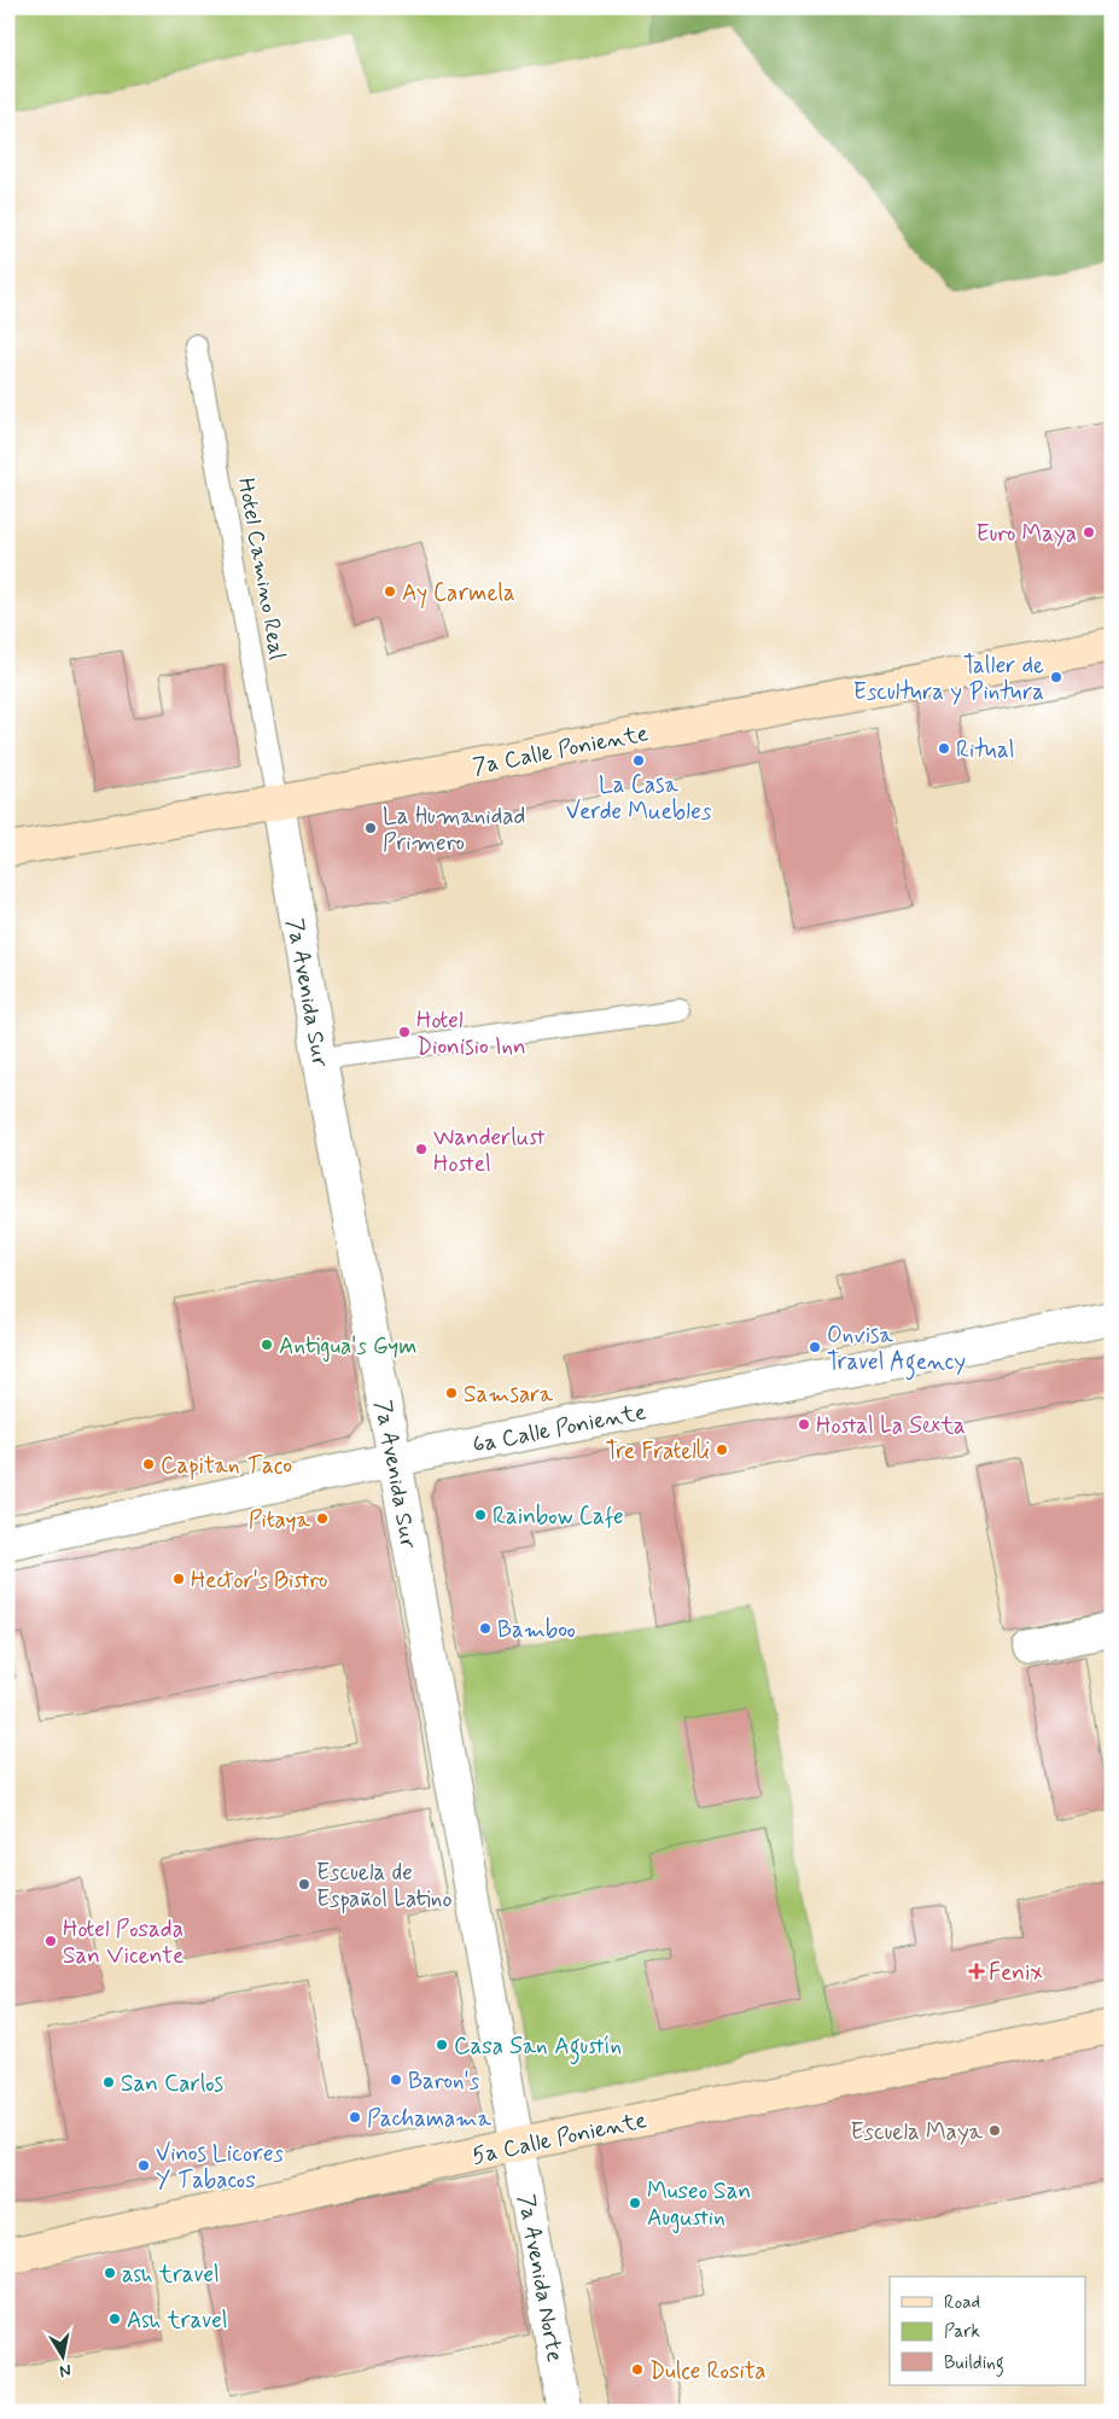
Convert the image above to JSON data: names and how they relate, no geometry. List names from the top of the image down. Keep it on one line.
{"streets":{"main road":["7a Calle Poniente","5a Calle Poniente"],"street":["7a Avenida Sur","6a Calle Poniente","7a Avenida Norte"],"lane":["Hotel Camino Real"]},"crossings":[["Hotel Camino Real","7a Calle Poniente"],["Hotel Camino Real","7a Avenida Sur"],["7a Calle Poniente","7a Avenida Sur"],["7a Avenida Sur","6a Calle Poniente"],["7a Avenida Sur","5a Calle Poniente"],["7a Avenida Sur","7a Avenida Norte"],["5a Calle Poniente","7a Avenida Norte"]],"places":{"other":["Euro Maya","Ay Carmela","Taller de Escultura y Pintura","Ritual","La Casa Verde Muebles","La Humanidad Primero","Hotel Dionisio Inn","Wanderlust Hostel","Antigua's Gym","Onvisa Travel Agency","Samsara","Hostal La Sexta","Tre Fratelli","Capitan Taco","Rainbow Cafe","Pitaya","Hector's Bistro","Bamboo","Escuela de Español Latino","Hotel Posada San Vicente","Casa San Agustín","Baron's","San Carlos","Pachamama","Escuela Maya","Vinos Licores Y Tabacos","Museo San Augustin","ash travel","Ash travel","Dulce Rosita"],"health":["Fenix"]},"legend":["Road","Park","Building"],"north":"bottom"}
